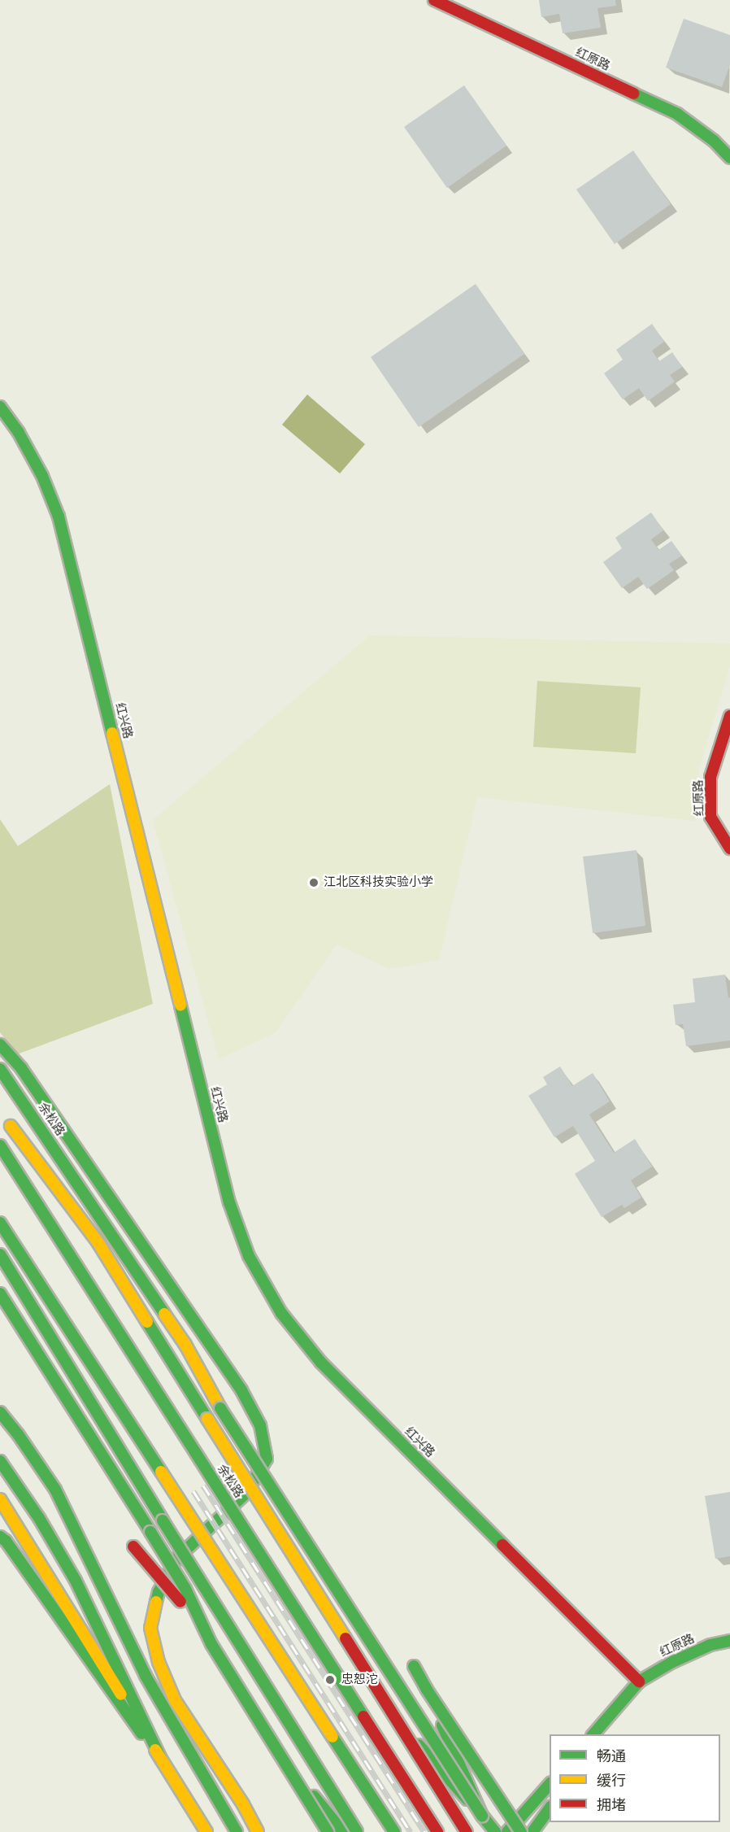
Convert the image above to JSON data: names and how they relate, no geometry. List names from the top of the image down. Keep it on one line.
{"streets":{"main road":["红原路","红兴路","余松路"]},"crossings":[["红原路","红兴路"]],"places":["江北区科技实验小学","忠恕沱"],"legend":["畅通","缓行","拥堵"]}
